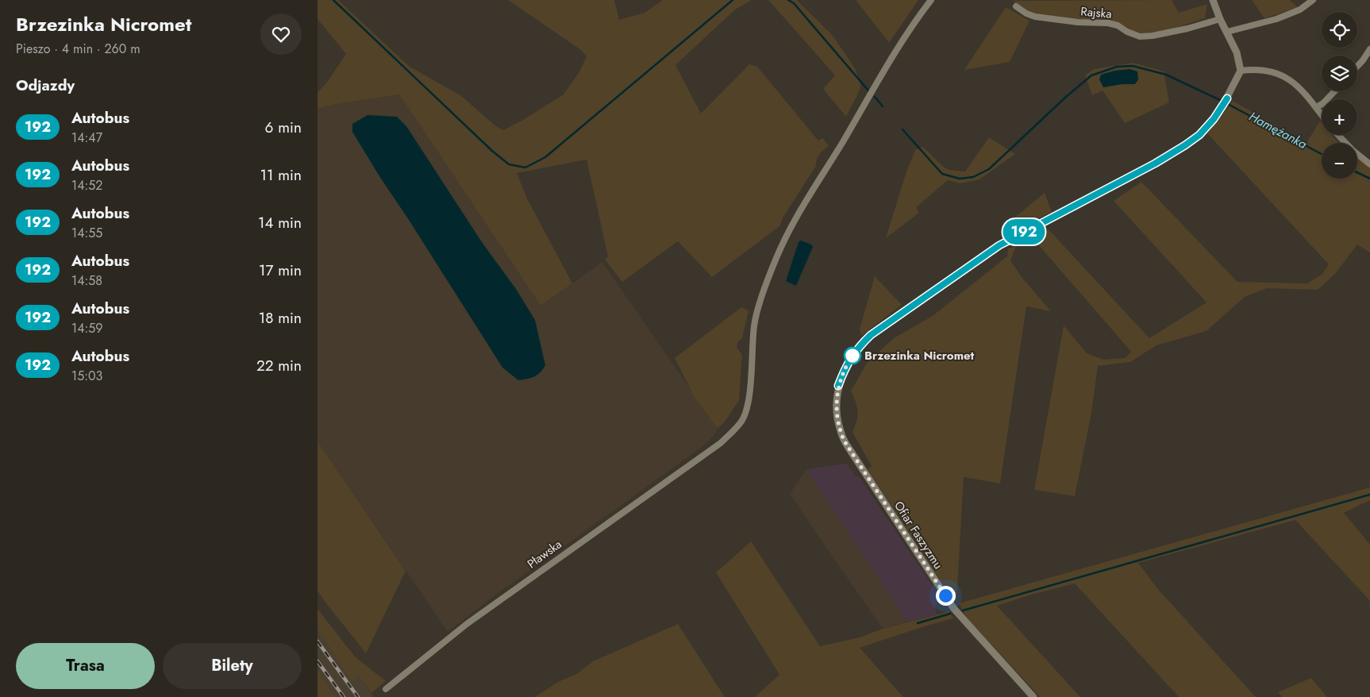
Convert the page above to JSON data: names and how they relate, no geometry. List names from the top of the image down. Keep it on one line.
{"streets":{"street":["Rajska","Ofiar Faszyzmu","Pławska"]},"water":["Hamężanka"],"places":["Brzezinka Nicromet"],"lines":["bus line 192"],"page":{"heading":[["Brzezinka Nicromet","Pieszo · 4 min · 260 m"],"Odjazdy"],"on_map":"192","map_buttons":["+","−"],"list":[{"mark":"192","name":"Autobus","note":"14:47","value":"6 min"},{"mark":"192","name":"Autobus","note":"14:52","value":"11 min"},{"mark":"192","name":"Autobus","note":"14:55","value":"14 min"},{"mark":"192","name":"Autobus","note":"14:58","value":"17 min"},{"mark":"192","name":"Autobus","note":"14:59","value":"18 min"},{"mark":"192","name":"Autobus","note":"15:03","value":"22 min"}],"buttons":["Trasa","Bilety"]}}
